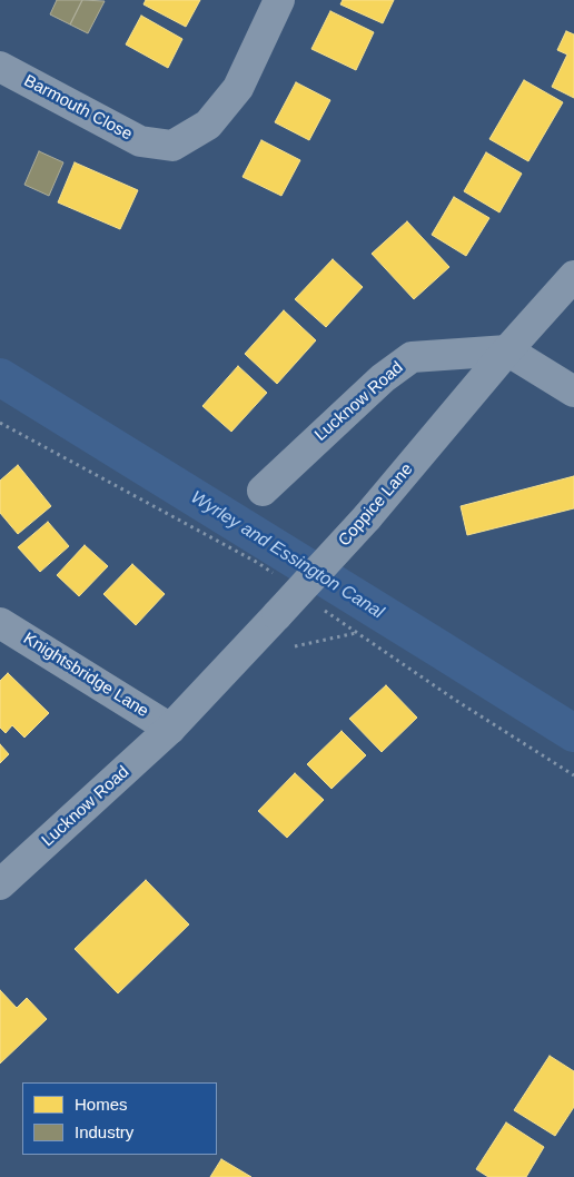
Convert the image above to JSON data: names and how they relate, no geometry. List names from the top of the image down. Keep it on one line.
{"streets":{"street":["Barmouth Close","Lucknow Road","Coppice Lane","Knightsbridge Lane"]},"crossings":[["Lucknow Road","Coppice Lane"],["Lucknow Road","Knightsbridge Lane"],["Coppice Lane","Knightsbridge Lane"]],"water":["Wyrley and Essington Canal"],"legend":["Homes","Industry"]}
